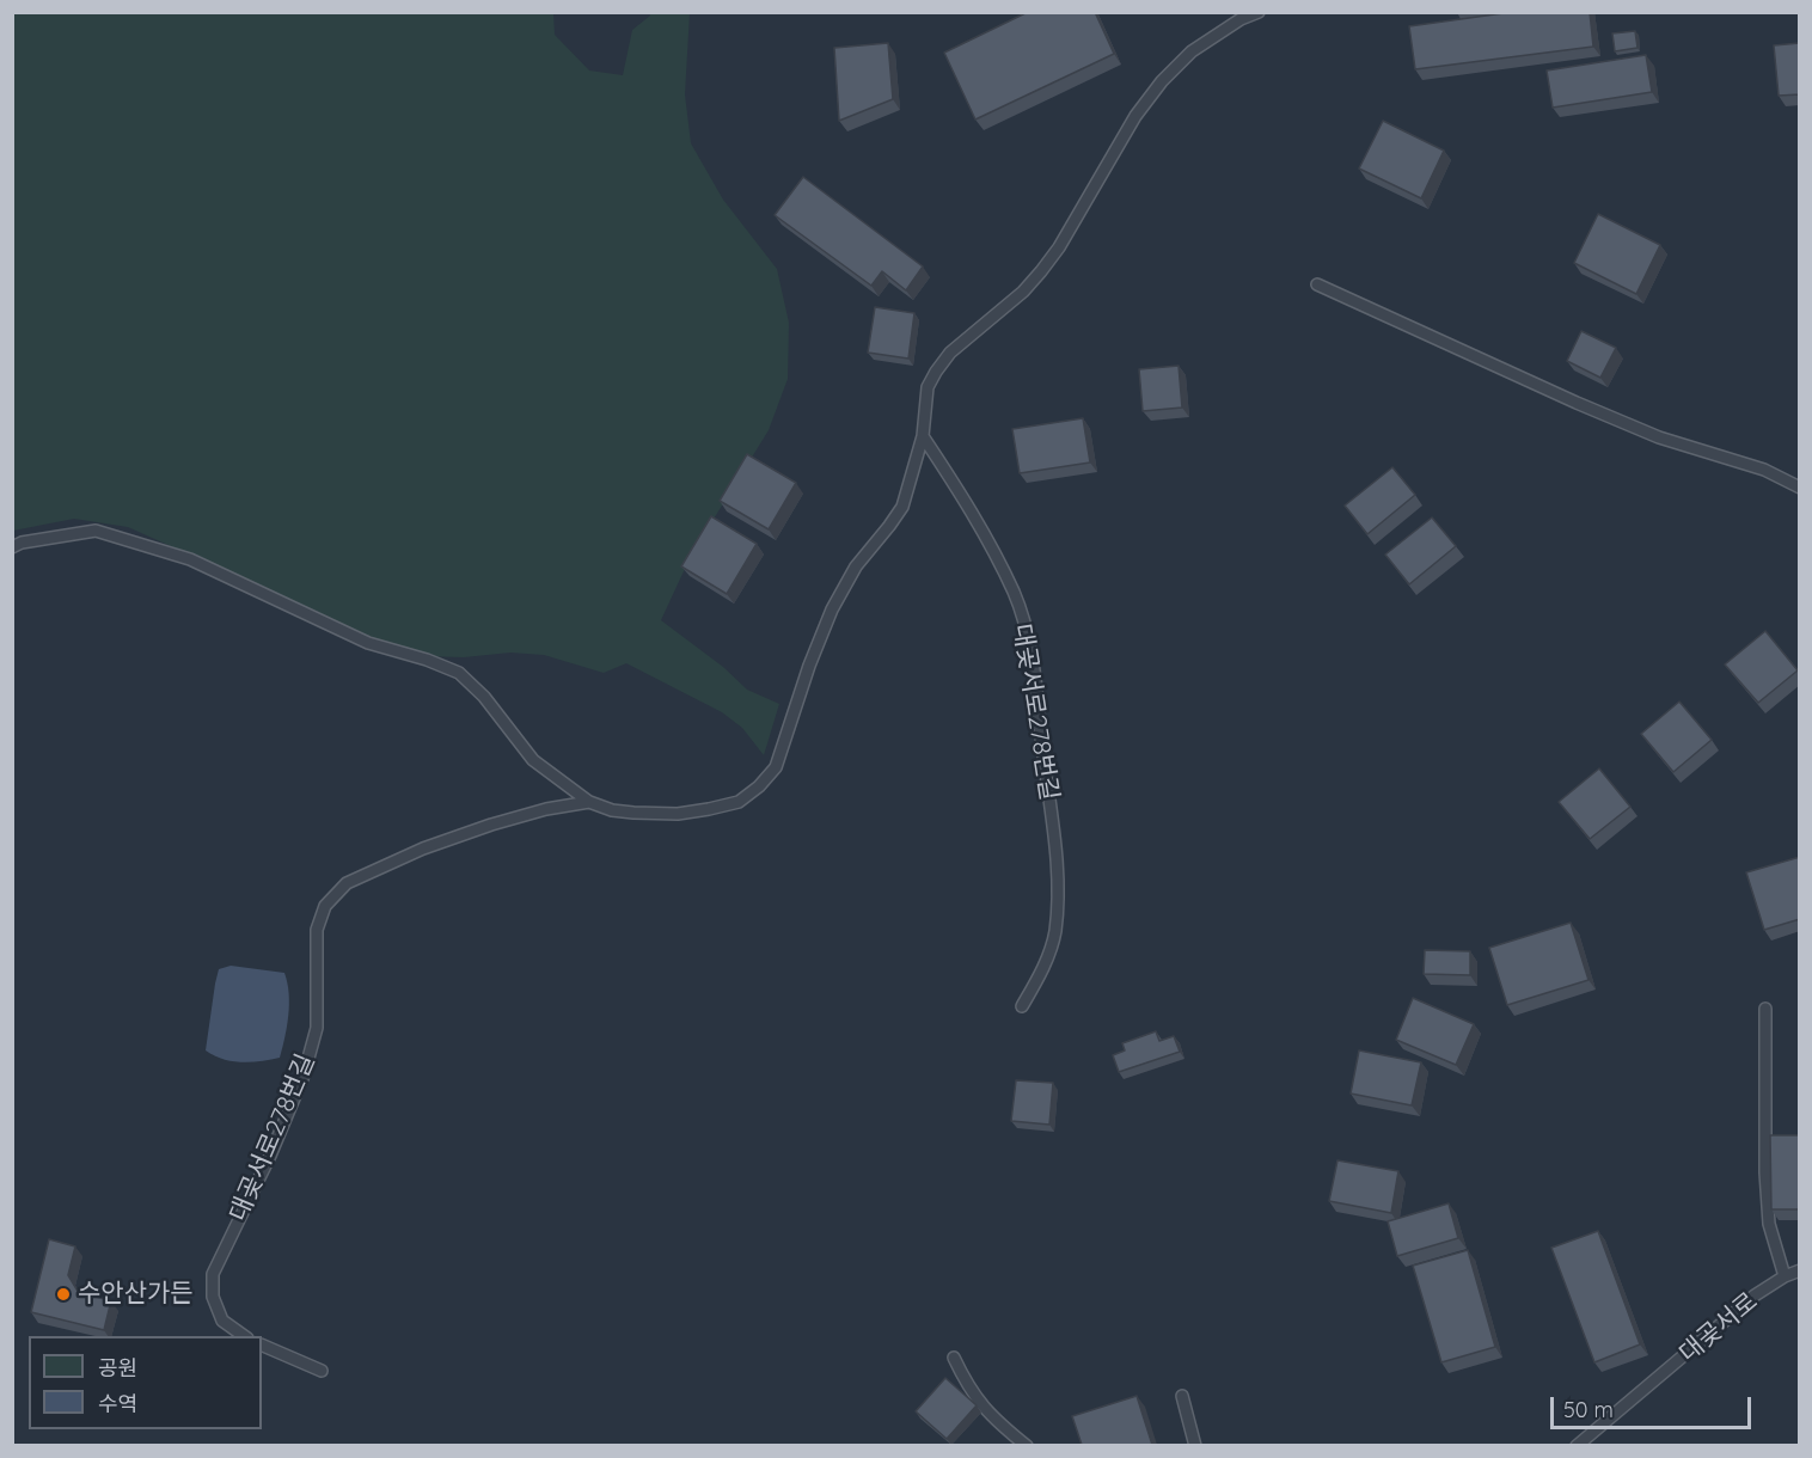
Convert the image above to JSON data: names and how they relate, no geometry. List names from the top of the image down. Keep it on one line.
{"streets":{"lane":["대곶서로278번길","대곶서로"]},"places":["수안산가든"],"legend":["공원","수역"],"scale_bar":"50 m"}
